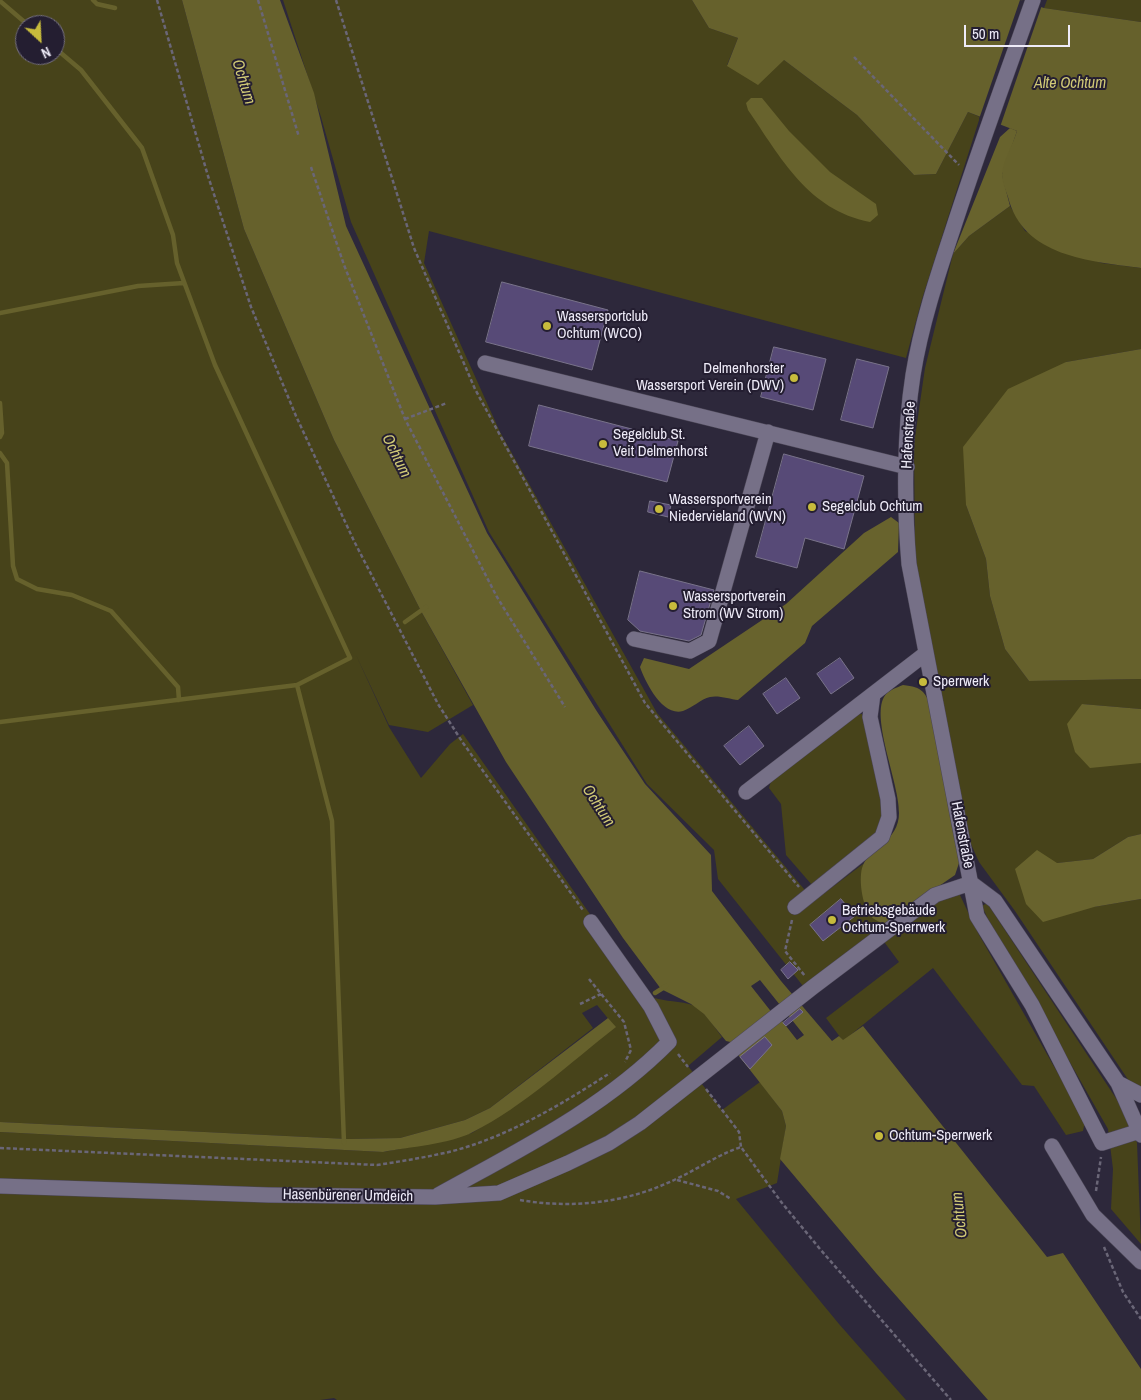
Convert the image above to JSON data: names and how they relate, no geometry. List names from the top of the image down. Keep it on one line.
{"streets":{"street":["Hafenstraße","Hasenbürener Umdeich"]},"crossings":[["Hafenstraße","Hasenbürener Umdeich"]],"water":["Ochtum","Alte Ochtum"],"places":["Wassersportclub Ochtum (WCO)","Delmenhorster Wassersport Verein (DWV)","Segelclub St. Veit Delmenhorst","Segelclub Ochtum","Wassersportverein Niedervieland (WVN)","Wassersportverein Strom (WV Strom)","Sperrwerk","Betriebsgebäude Ochtum-Sperrwerk","Ochtum-Sperrwerk"],"scale_bar":"50 m","north":"bottom right"}
